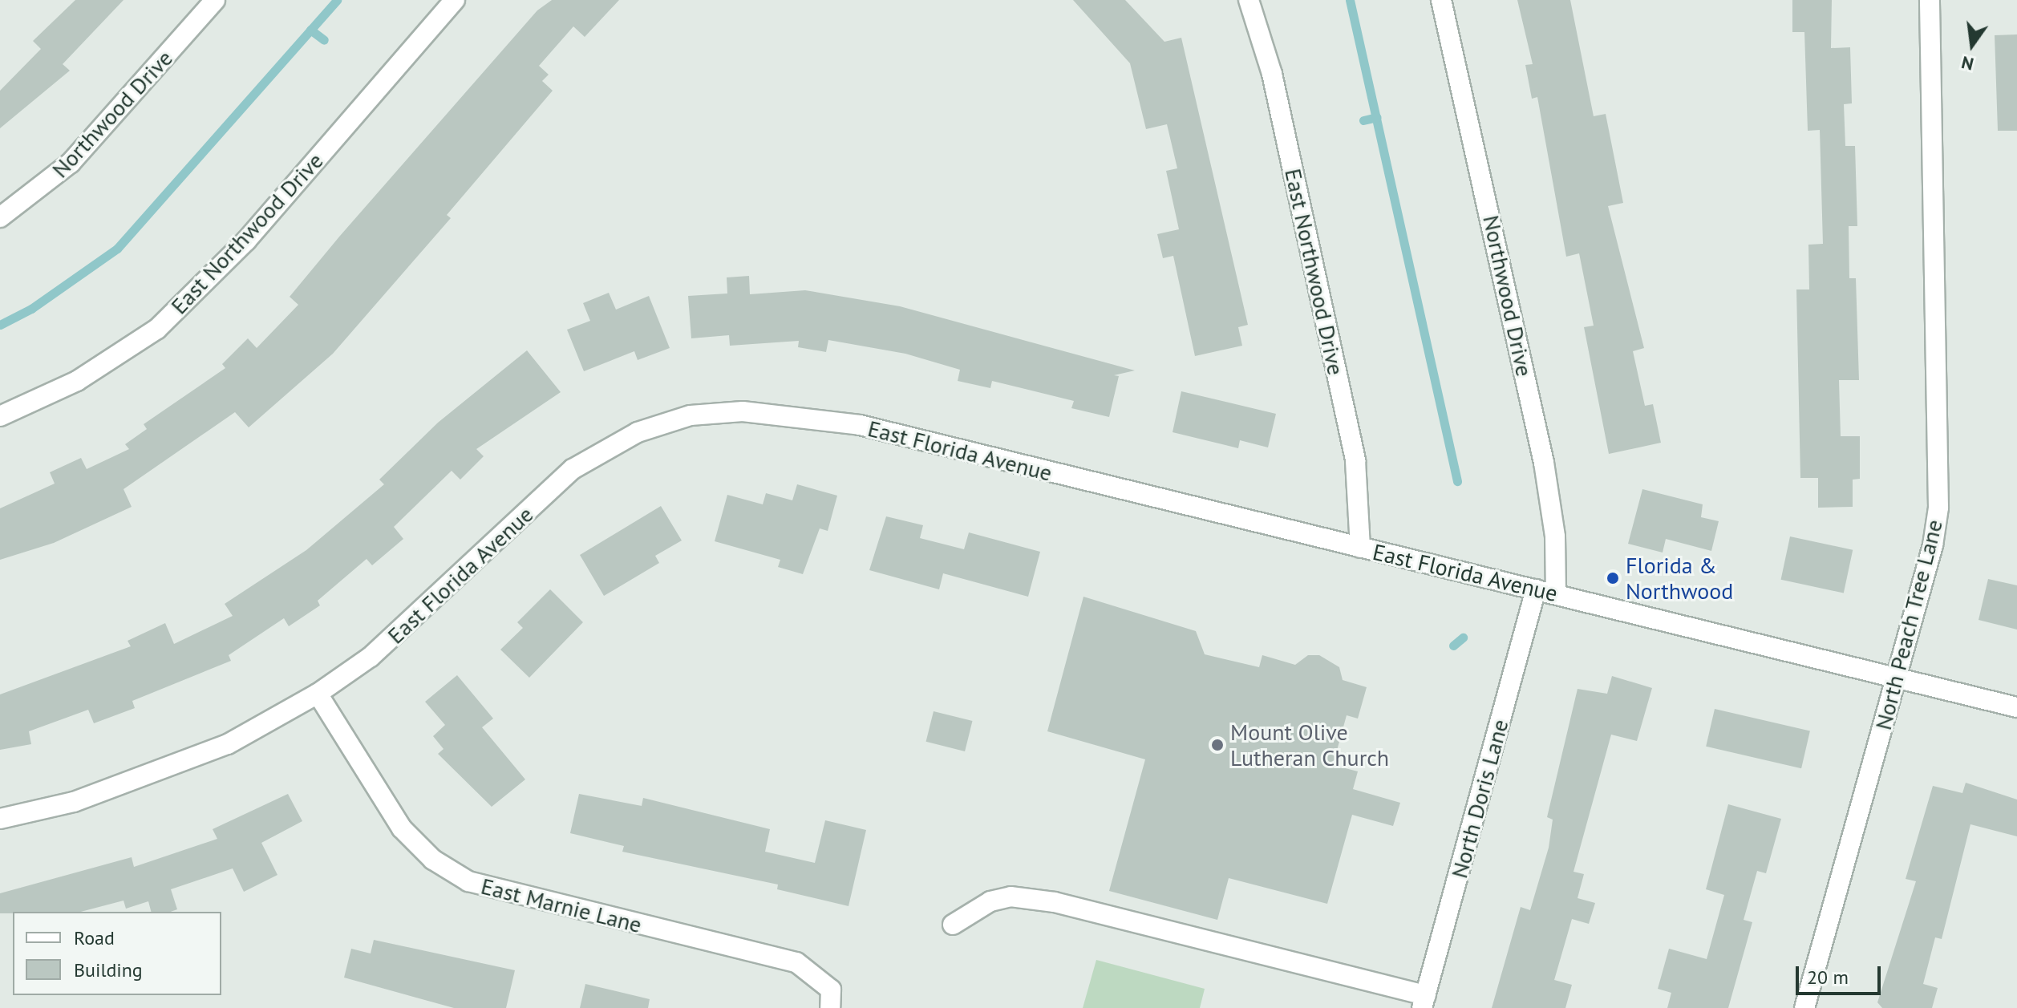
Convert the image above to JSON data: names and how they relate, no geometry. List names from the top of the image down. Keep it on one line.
{"streets":{"street":["Northwood Drive","East Northwood Drive","East Florida Avenue","North Peach Tree Lane","North Doris Lane","East Marnie Lane"]},"crossings":[["Northwood Drive","East Florida Avenue"],["East Northwood Drive","East Florida Avenue"],["East Florida Avenue","North Peach Tree Lane"],["East Florida Avenue","North Doris Lane"],["East Florida Avenue","East Marnie Lane"]],"places":["Florida & Northwood","Mount Olive Lutheran Church"],"legend":["Road","Building"],"scale_bar":"20 m","north":"bottom"}
